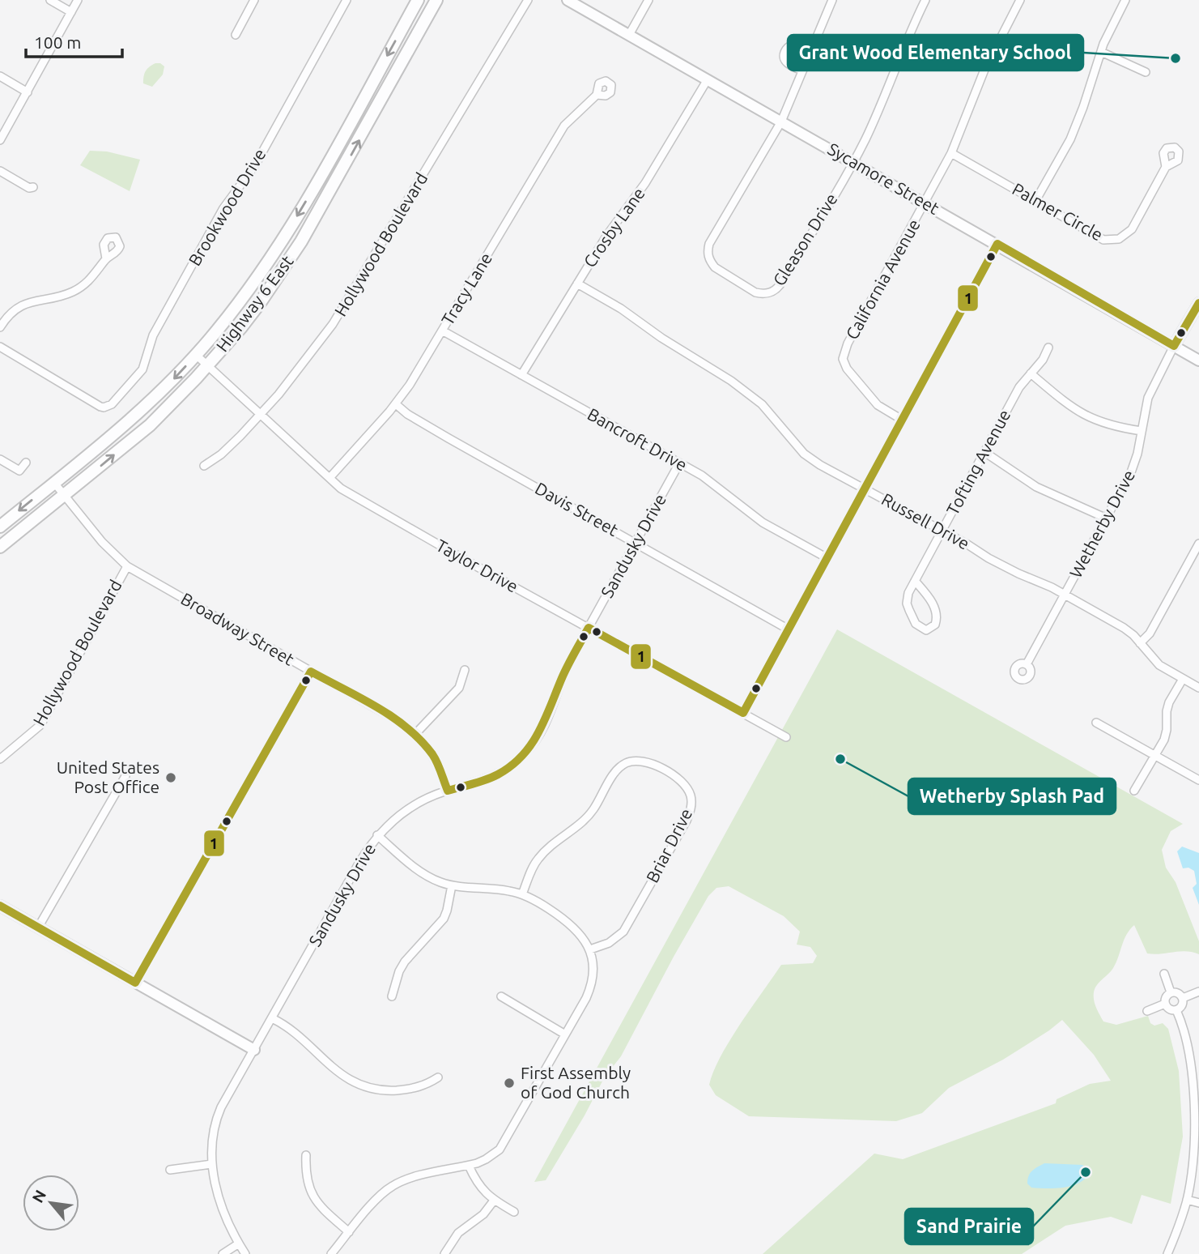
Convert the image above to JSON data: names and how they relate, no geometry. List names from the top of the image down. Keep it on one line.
{"streets":{"main road":["Highway 6 East"],"street":["Sycamore Street","Brookwood Drive","Palmer Circle","Crosby Lane","Gleason Drive","Hollywood Boulevard","California Avenue","Tracy Lane","Bancroft Drive","Tofting Avenue","Davis Street","Russell Drive","Wetherby Drive","Sandusky Drive","Taylor Drive","Broadway Street","Briar Drive"]},"crossings":[["Sycamore Street","Crosby Lane"],["Sycamore Street","Gleason Drive"],["Sycamore Street","California Avenue"],["Sycamore Street","Wetherby Drive"],["Palmer Circle","California Avenue"],["Crosby Lane","Bancroft Drive"],["Crosby Lane","Russell Drive"],["Hollywood Boulevard","Taylor Drive"],["Hollywood Boulevard","Broadway Street"],["Tracy Lane","Bancroft Drive"],["Tracy Lane","Davis Street"],["Tracy Lane","Taylor Drive"],["Highway 6 East","Taylor Drive"],["Highway 6 East","Broadway Street"],["Bancroft Drive","Sandusky Drive"],["Tofting Avenue","Russell Drive"],["Davis Street","Sandusky Drive"],["Russell Drive","Wetherby Drive"],["Sandusky Drive","Taylor Drive"],["Sandusky Drive","Broadway Street"]],"places":["Grant Wood Elementary School","Wetherby Splash Pad","United States Post Office","First Assembly of God Church","Sand Prairie"],"lines":["transit line 1"],"scale_bar":"100 m","north":"top left"}
